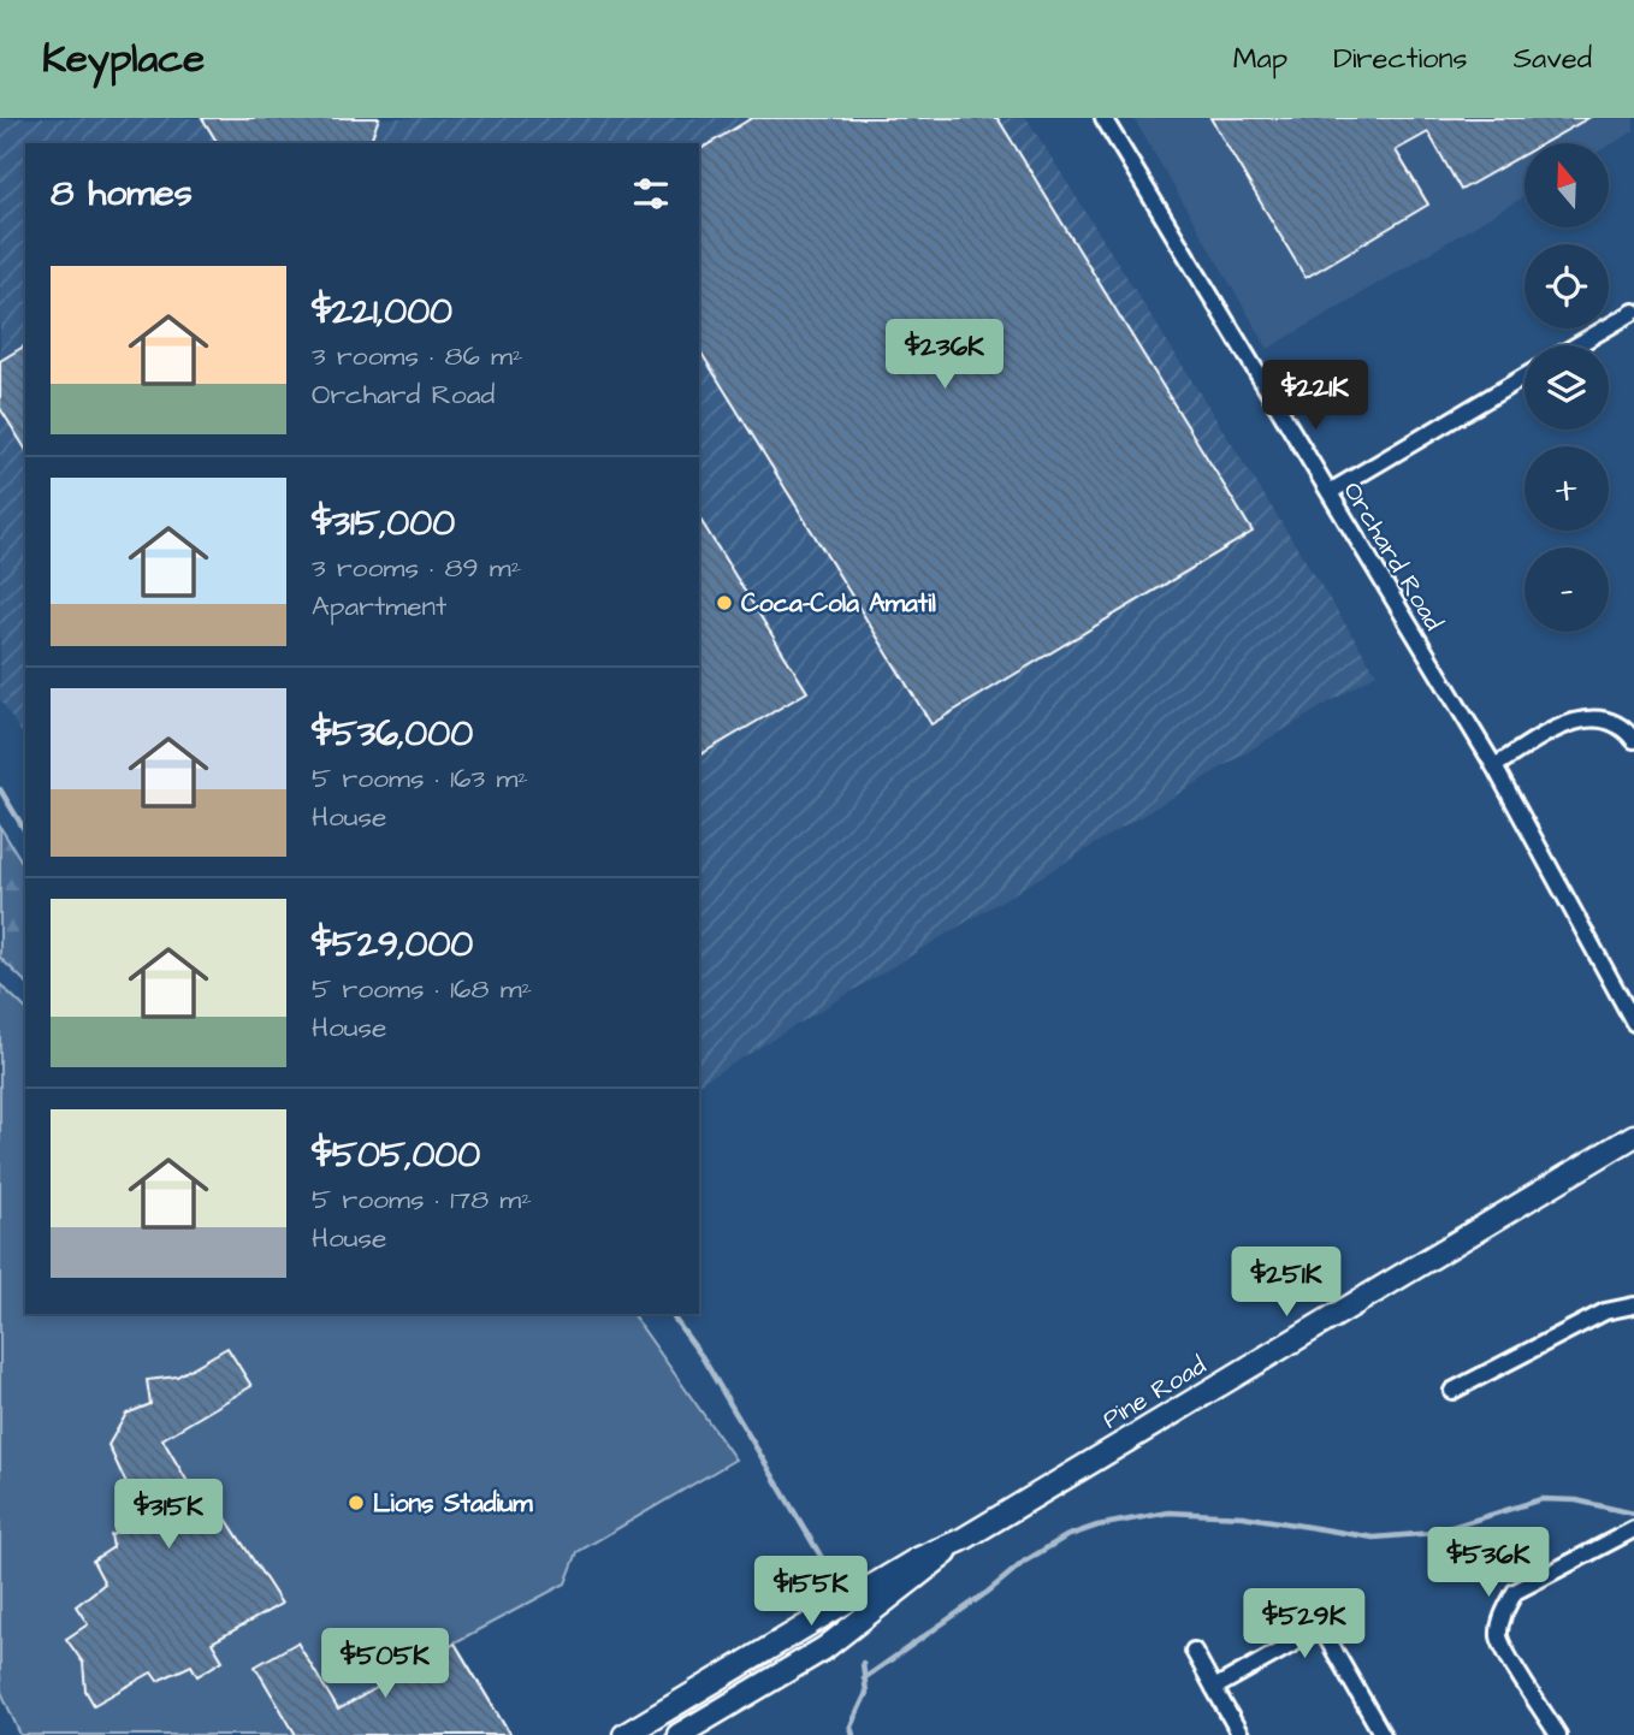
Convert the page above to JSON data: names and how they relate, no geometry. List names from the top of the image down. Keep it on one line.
{"streets":{"street":["Orchard Road","Pine Road"]},"places":["Coca-Cola Amatil","Lions Stadium"],"north":"top","page":{"header":"Keyplace","nav":["Map","Directions","Saved"],"map_buttons":["+","−"],"heading":"8 homes","list":[{"name":"$221,000","note":"3 rooms · 86 m² · Orchard Road"},{"name":"$315,000","note":"3 rooms · 89 m² · Apartment"},{"name":"$536,000","note":"5 rooms · 163 m² · House"},{"name":"$529,000","note":"5 rooms · 168 m² · House"},{"name":"$505,000","note":"5 rooms · 178 m² · House"}],"price":["$236K","$221K","$251K","$315K","$536K","$155K","$529K","$505K"]}}
